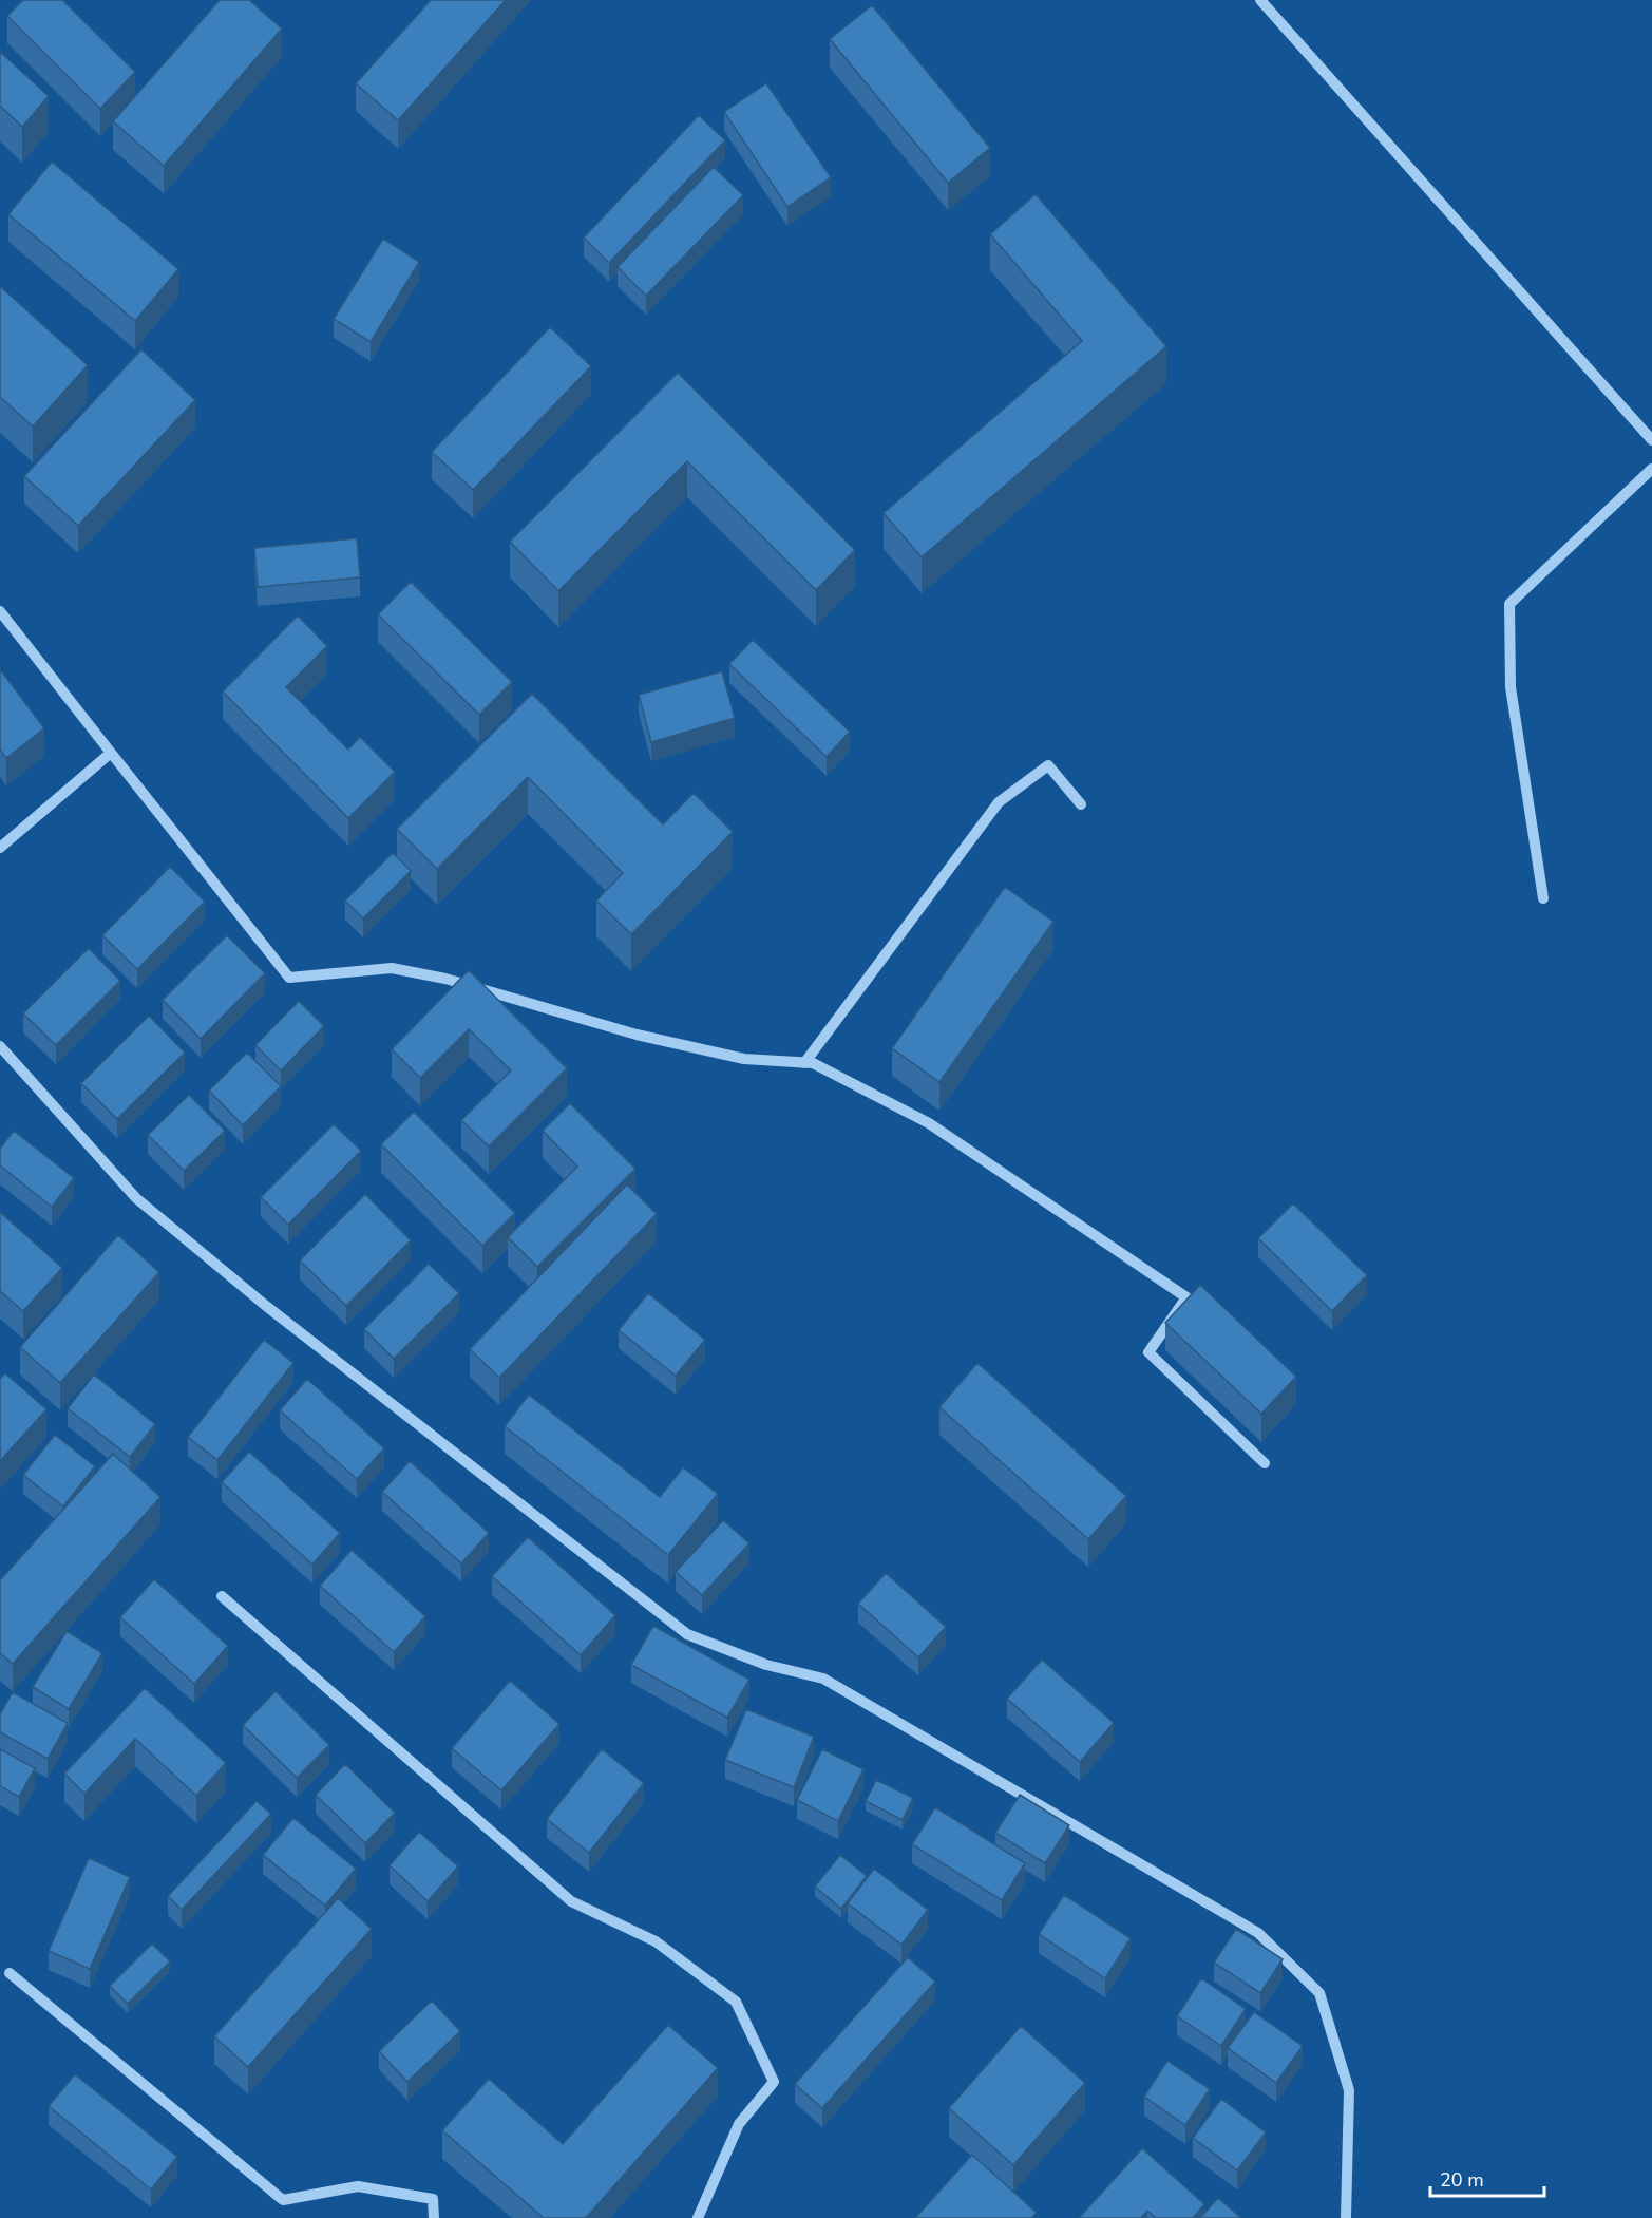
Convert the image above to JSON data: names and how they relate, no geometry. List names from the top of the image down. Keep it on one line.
{"scale_bar":"20 m"}
